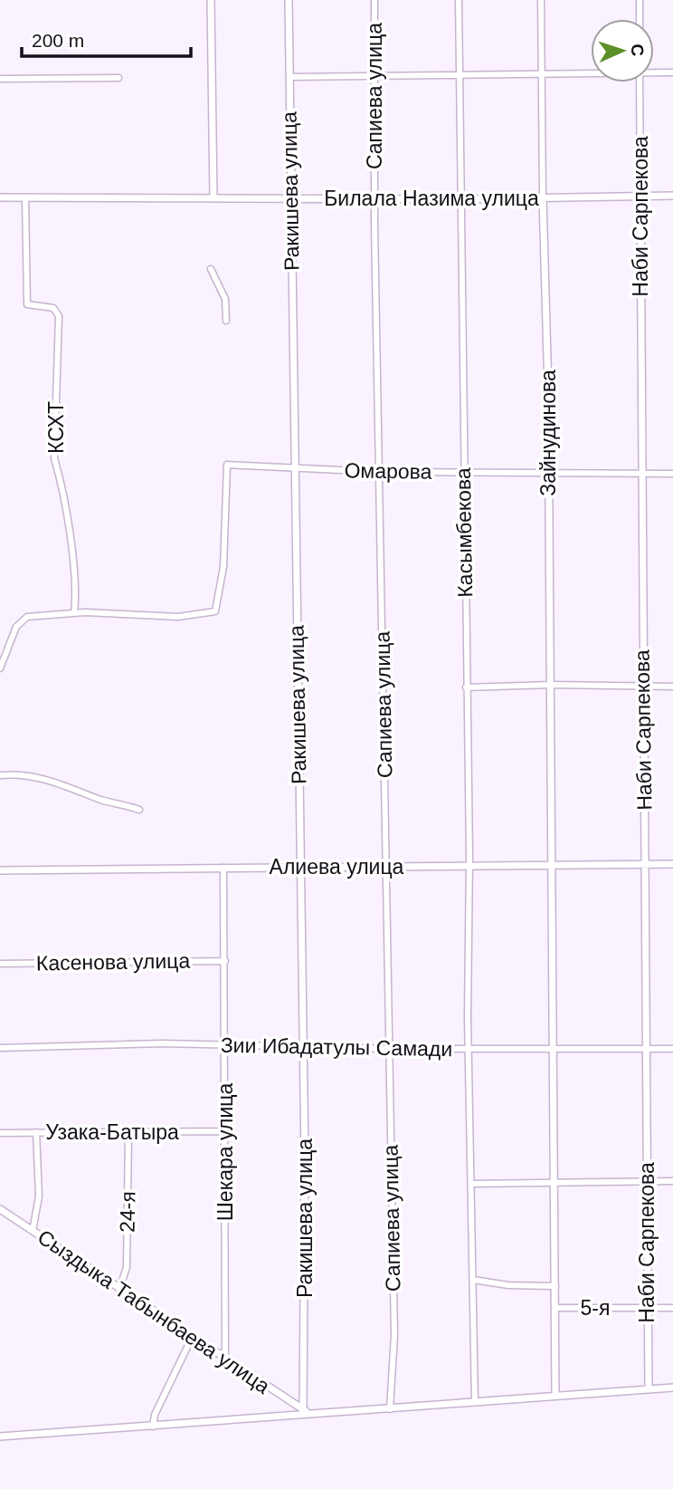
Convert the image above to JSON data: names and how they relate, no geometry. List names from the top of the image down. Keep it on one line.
{"streets":{"street":["Сапиева улица","Ракишева улица","Билала Назима улица","Наби Сарпекова","КСХТ","Зайнудинова","Омарова","Касымбекова","Алиева улица","Касенова улица","Зии Ибадатулы Самади","Узака-Батыра","Шекара улица","24-я","5-я","Сыздыка Табынбаева улица"]},"crossings":[["Сапиева улица","Билала Назима улица"],["Сапиева улица","Омарова"],["Сапиева улица","Алиева улица"],["Сапиева улица","Зии Ибадатулы Самади"],["Ракишева улица","Билала Назима улица"],["Ракишева улица","Омарова"],["Ракишева улица","Алиева улица"],["Ракишева улица","Зии Ибадатулы Самади"],["Ракишева улица","Сыздыка Табынбаева улица"],["Билала Назима улица","Наби Сарпекова"],["Билала Назима улица","КСХТ"],["Билала Назима улица","Зайнудинова"],["Билала Назима улица","Касымбекова"],["Наби Сарпекова","Омарова"],["Наби Сарпекова","Алиева улица"],["Наби Сарпекова","Зии Ибадатулы Самади"],["Наби Сарпекова","5-я"],["КСХТ","Омарова"],["Зайнудинова","Омарова"],["Зайнудинова","Алиева улица"],["Зайнудинова","Зии Ибадатулы Самади"],["Зайнудинова","5-я"],["Омарова","Касымбекова"],["Касымбекова","Алиева улица"],["Касымбекова","Зии Ибадатулы Самади"],["Алиева улица","Шекара улица"],["Касенова улица","Шекара улица"],["Зии Ибадатулы Самади","Шекара улица"],["Узака-Батыра","Шекара улица"],["Узака-Батыра","24-я"],["Шекара улица","Сыздыка Табынбаева улица"],["24-я","Сыздыка Табынбаева улица"]],"scale_bar":"200 m","north":"right"}
